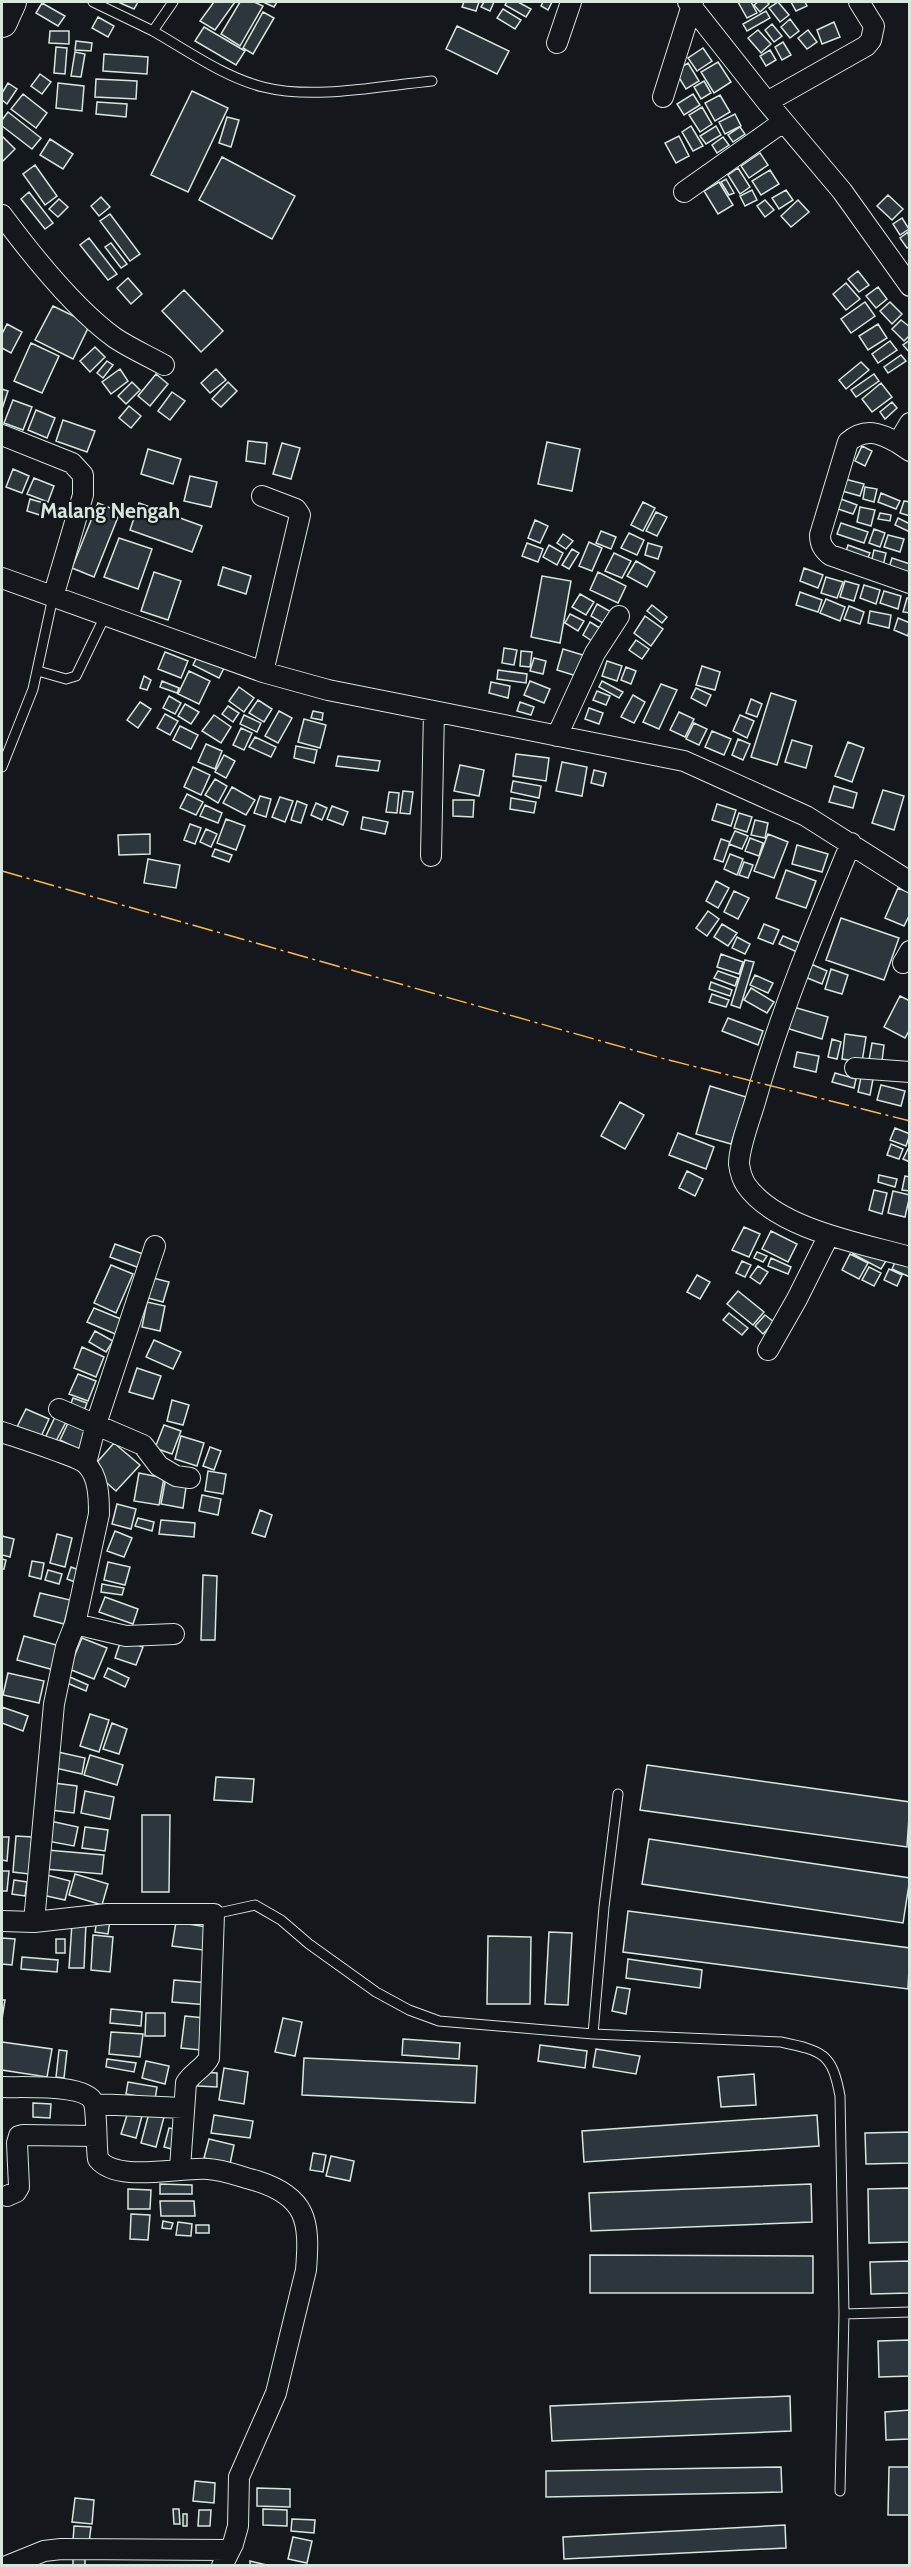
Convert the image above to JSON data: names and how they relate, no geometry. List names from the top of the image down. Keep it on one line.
{"districts":["Malang Nengah"]}
